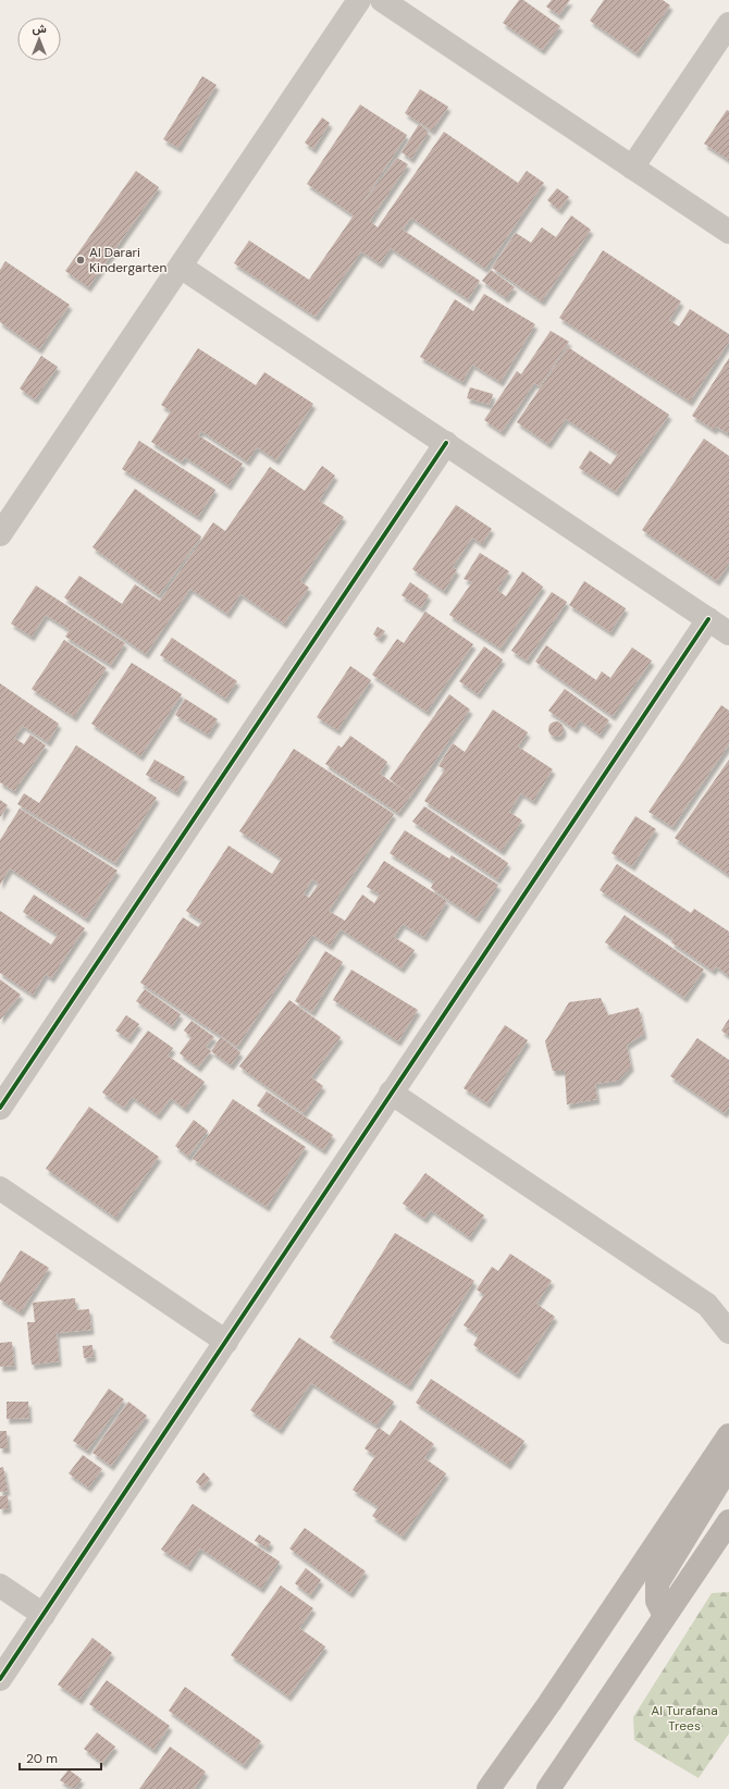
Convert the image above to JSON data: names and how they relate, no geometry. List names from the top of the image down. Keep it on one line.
{"parks":["Al Turafana Trees"],"places":["Al Darari Kindergarten"],"scale_bar":"20 m","north":"top"}
